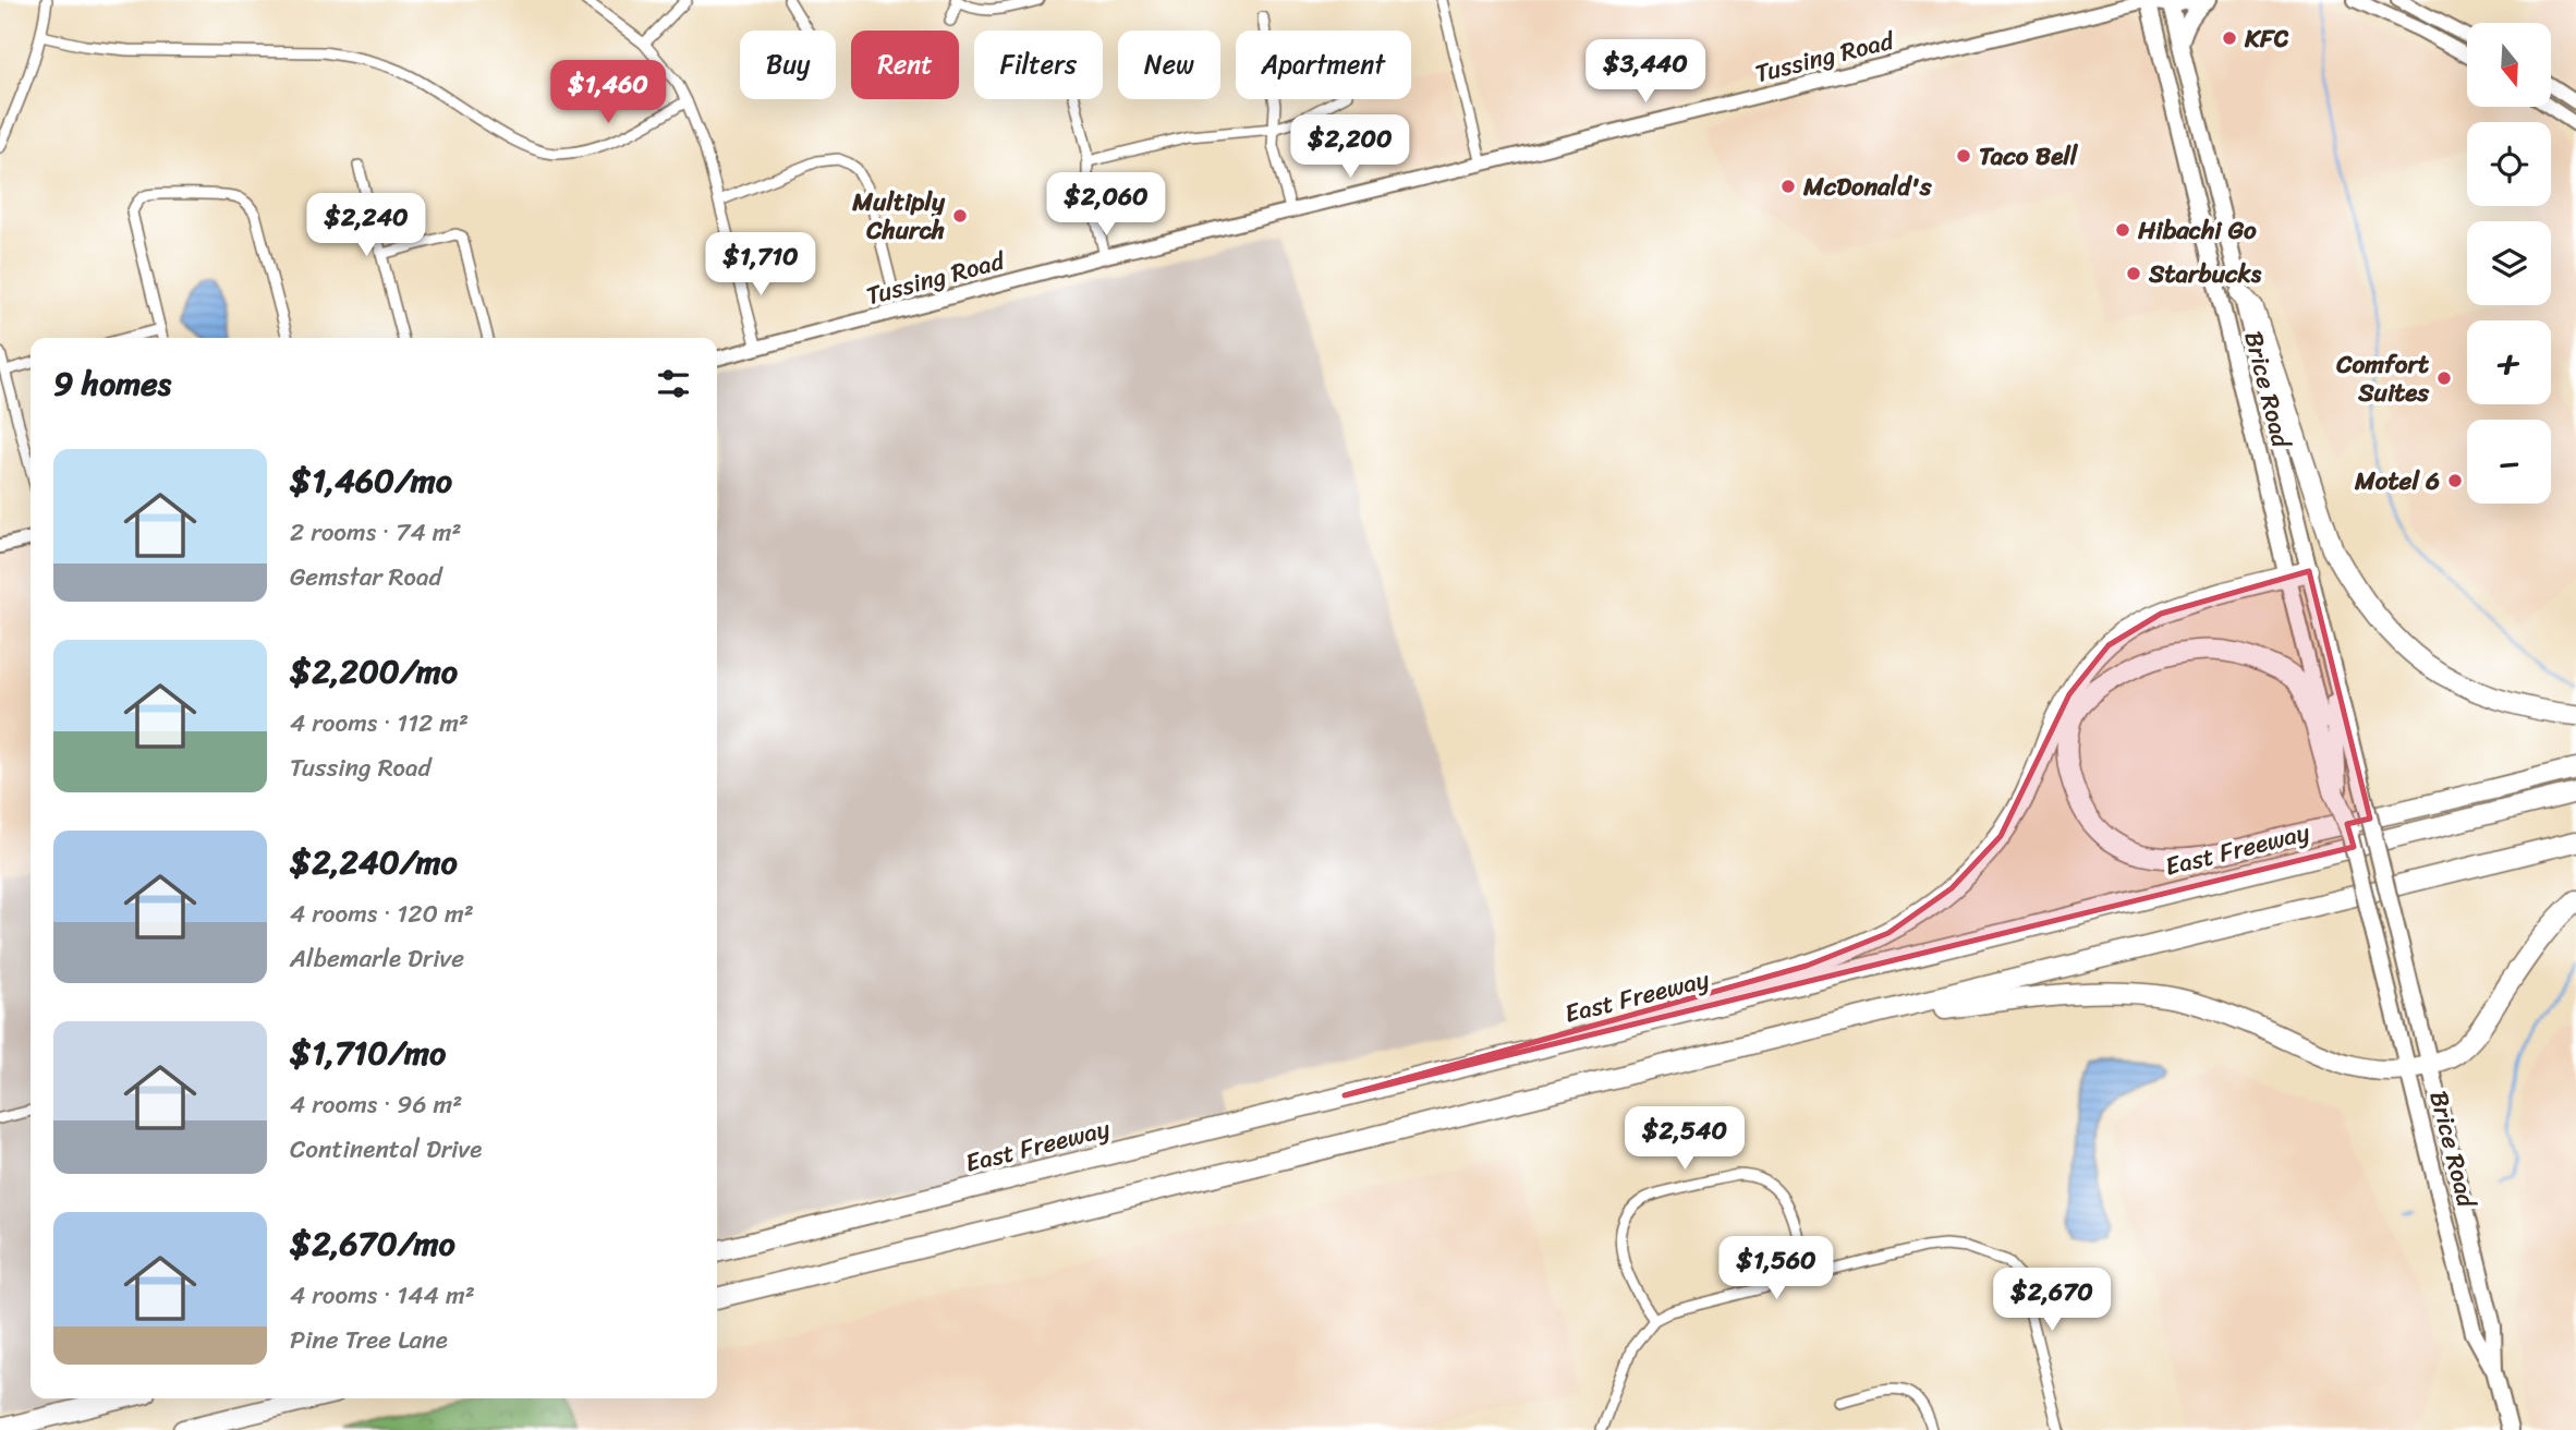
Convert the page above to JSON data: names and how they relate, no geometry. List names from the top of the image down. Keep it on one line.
{"streets":{"highway":["East Freeway"],"main road":["Tussing Road","Brice Road"]},"crossings":[["Tussing Road","Brice Road"]],"places":["KFC","Taco Bell","McDonald's","Multiply Church","Hibachi Go","Starbucks","Comfort Suites","Motel 6"],"north":"bottom","page":{"map_buttons":["+","−"],"chip":["Buy","Rent","Filters","New","Apartment"],"price":["$3,440","$1,460","$2,200","$2,060","$2,240","$1,710","$2,540","$1,560","$2,670"],"heading":"9 homes","list":[{"name":"$1,460/mo","note":"2 rooms · 74 m² · Gemstar Road"},{"name":"$2,200/mo","note":"4 rooms · 112 m² · Tussing Road"},{"name":"$2,240/mo","note":"4 rooms · 120 m² · Albemarle Drive"},{"name":"$1,710/mo","note":"4 rooms · 96 m² · Continental Drive"},{"name":"$2,670/mo","note":"4 rooms · 144 m² · Pine Tree Lane"}]}}
